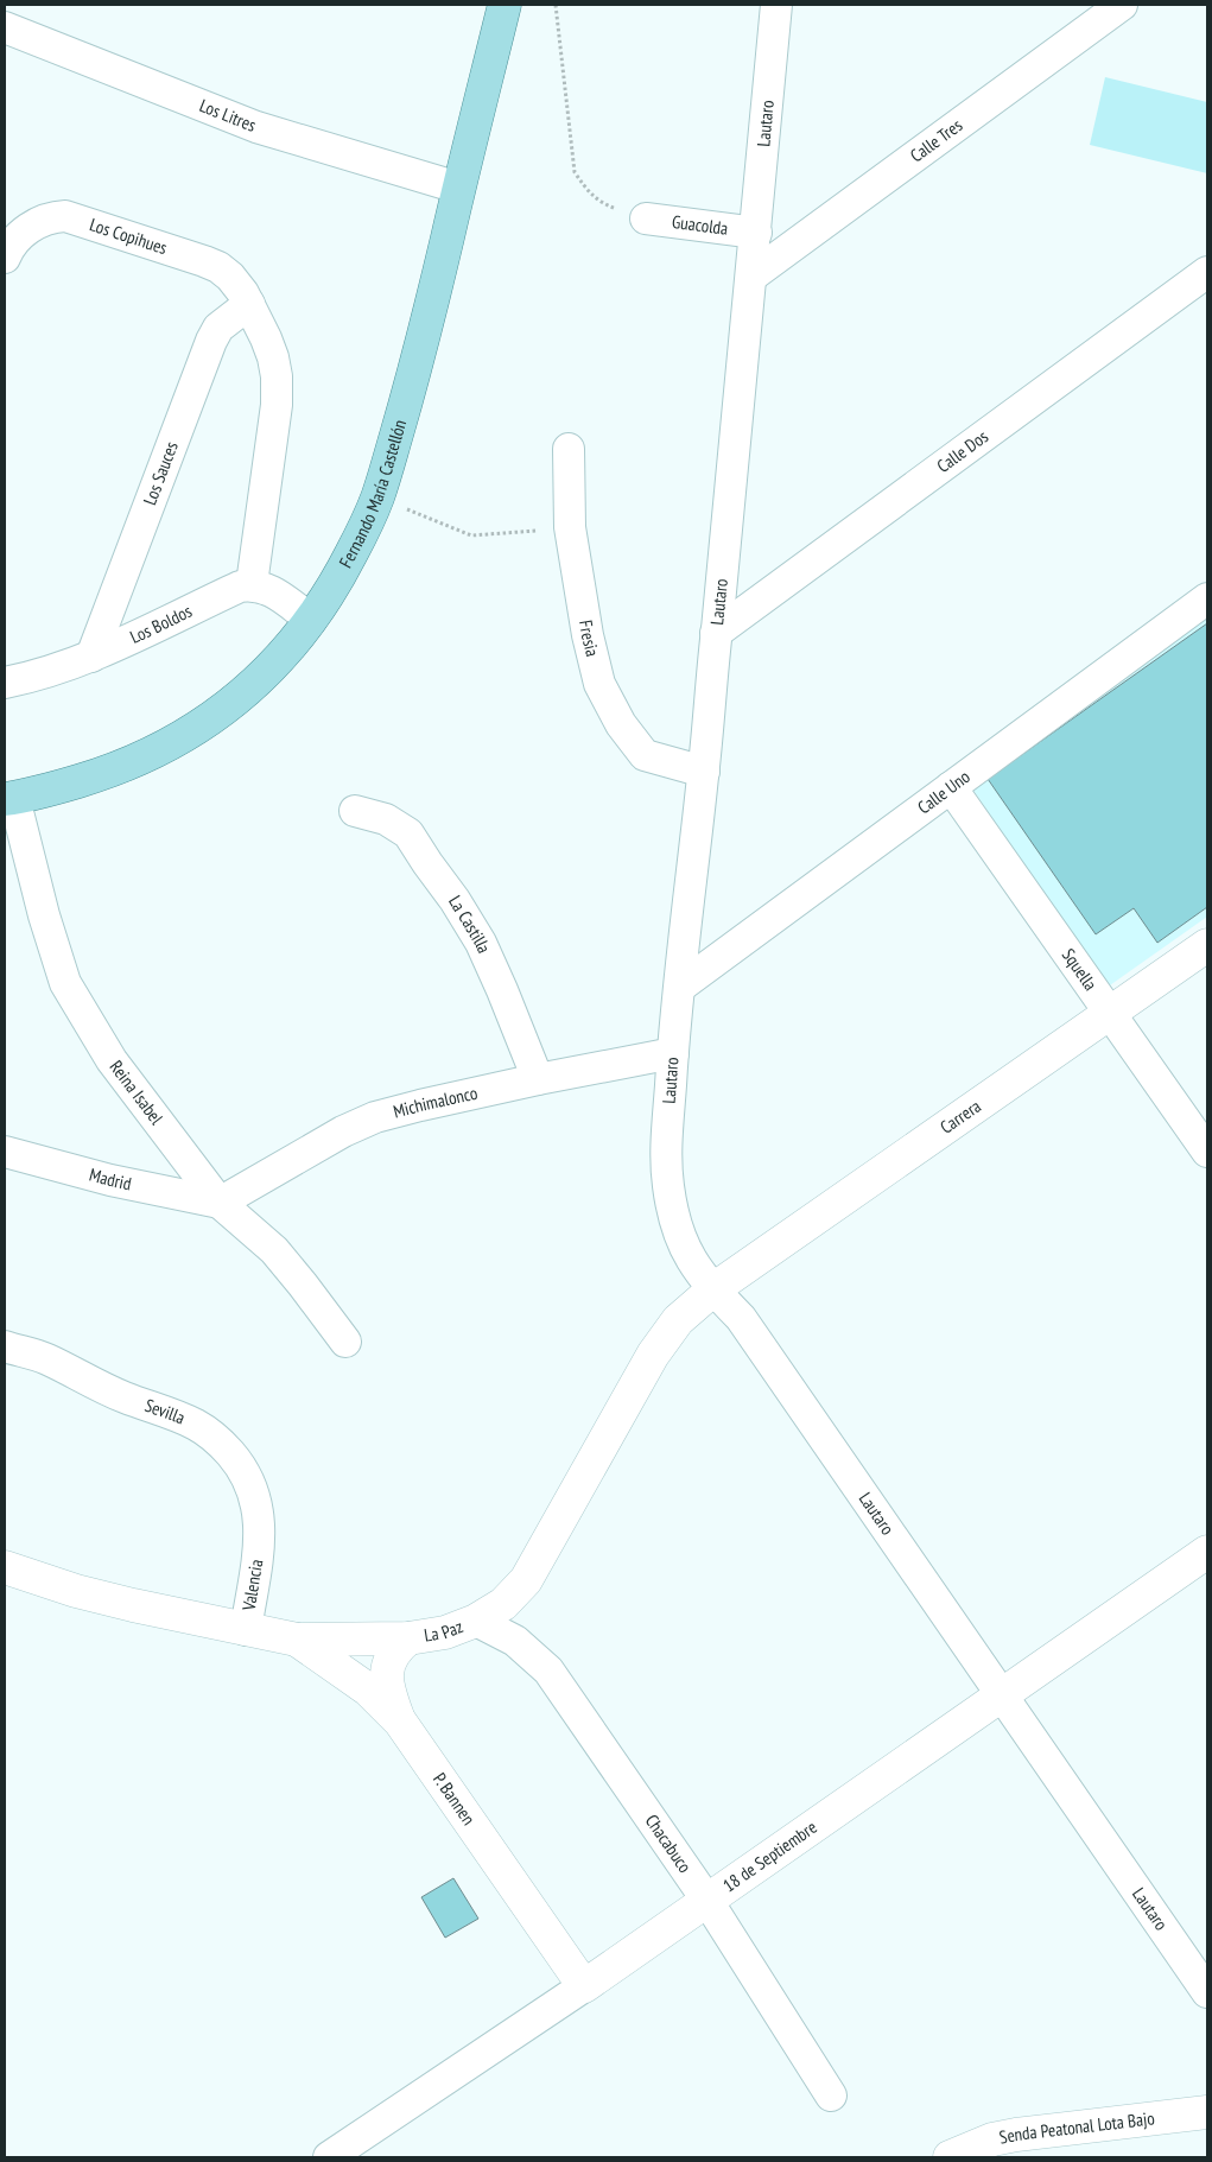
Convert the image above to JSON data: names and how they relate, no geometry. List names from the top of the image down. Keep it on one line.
{"streets":{"main road":["Fernando María Castellón"],"street":["Los Litres","Lautaro","Calle Tres","Guacolda","Los Copihues","Calle Dos","Los Sauces","Los Boldos","Fresia","Calle Uno","La Castilla","Squella","Reina Isabel","Michimalonco","Carrera","Madrid","Sevilla","Valencia","La Paz","P. Bannen","Chacabuco","18 de Septiembre","Senda Peatonal Lota Bajo"]},"crossings":[["Los Litres","Fernando María Castellón"],["Lautaro","Calle Tres"],["Lautaro","Guacolda"],["Lautaro","Calle Dos"],["Lautaro","Fresia"],["Lautaro","Calle Uno"],["Lautaro","Michimalonco"],["Lautaro","Carrera"],["Lautaro","La Paz"],["Lautaro","18 de Septiembre"],["Los Copihues","Los Sauces"],["Los Sauces","Los Boldos"],["Fernando María Castellón","Reina Isabel"],["Calle Uno","Squella"],["La Castilla","Michimalonco"],["Squella","Carrera"],["Reina Isabel","Michimalonco"],["Reina Isabel","Madrid"],["Michimalonco","Madrid"],["Carrera","La Paz"],["Sevilla","Valencia"],["Valencia","La Paz"],["La Paz","P. Bannen"],["La Paz","Chacabuco"],["P. Bannen","18 de Septiembre"],["Chacabuco","18 de Septiembre"]]}
